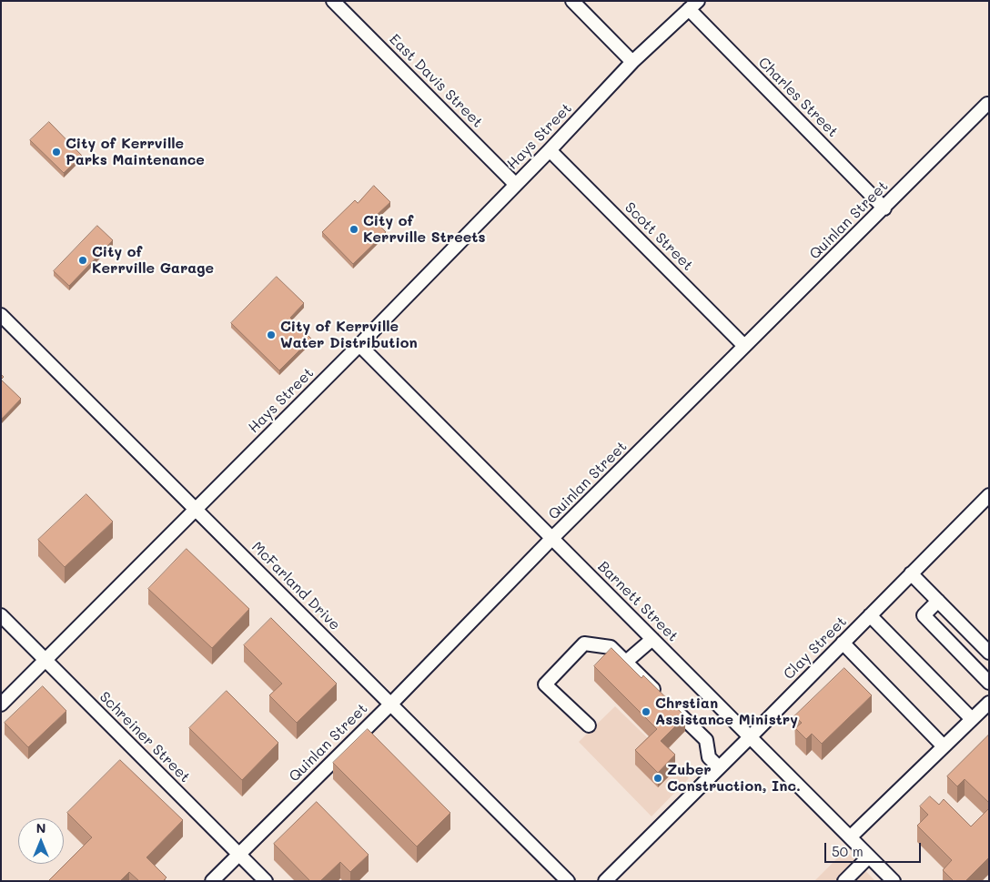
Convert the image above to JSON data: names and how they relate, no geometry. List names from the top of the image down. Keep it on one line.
{"streets":{"street":["East Davis Street","Charles Street","Hays Street","Quinlan Street","Scott Street","McFarland Drive","Barnett Street","Clay Street","Schreiner Street"]},"crossings":[["East Davis Street","Hays Street"],["Charles Street","Hays Street"],["Charles Street","Quinlan Street"],["Hays Street","Scott Street"],["Hays Street","McFarland Drive"],["Hays Street","Barnett Street"],["Hays Street","Schreiner Street"],["Quinlan Street","Scott Street"],["Quinlan Street","McFarland Drive"],["Quinlan Street","Barnett Street"],["Quinlan Street","Schreiner Street"],["Barnett Street","Clay Street"]],"places":["City of Kerrville Parks Maintenance","City of Kerrville Streets","City of Kerrville Garage","City of Kerrville Water Distribution","Chrstian Assistance Ministry","Zuber Construction, Inc."],"scale_bar":"50 m","north":"top"}
